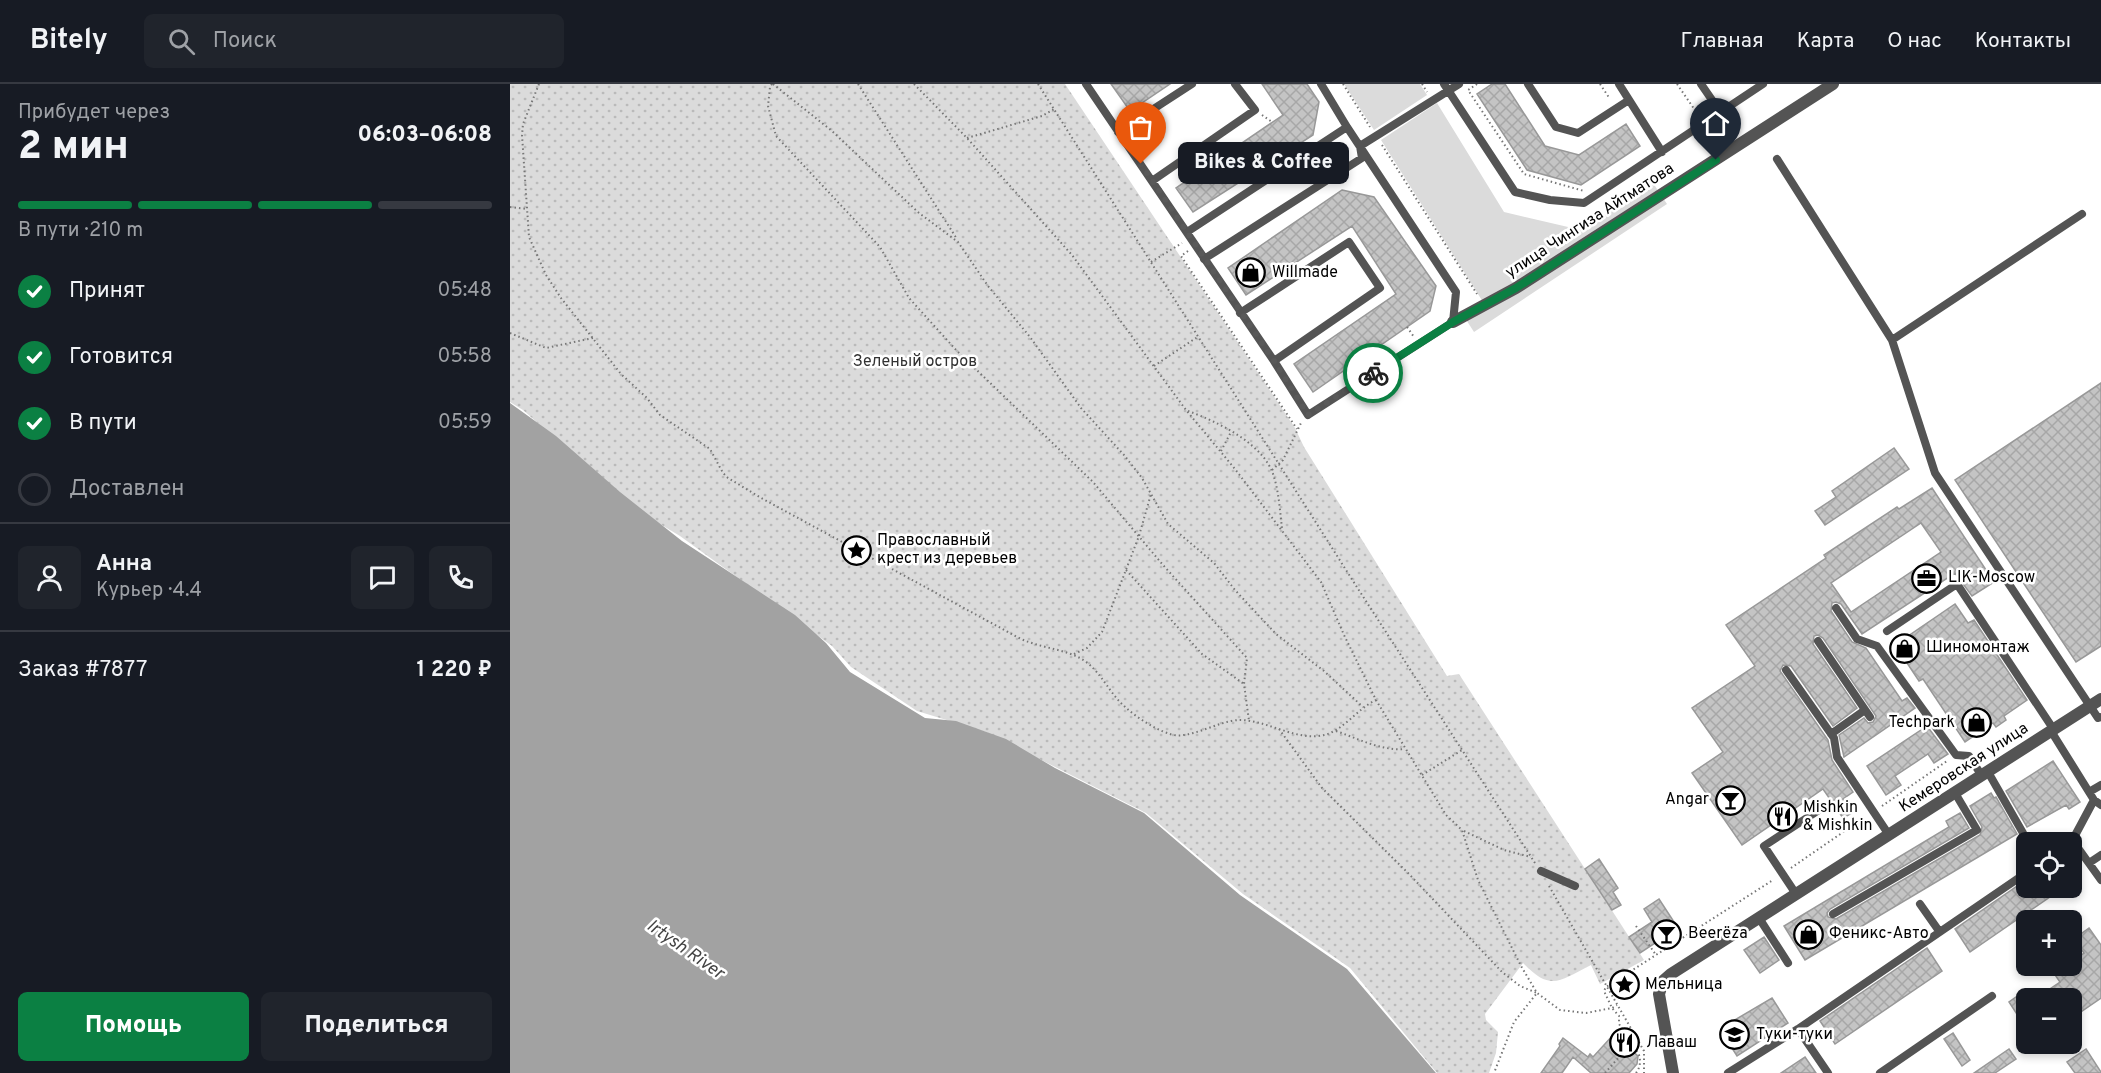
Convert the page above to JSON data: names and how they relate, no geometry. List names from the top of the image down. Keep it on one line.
{"streets":{"street":["улица Чингиза Айтматова","Кемеровская улица"]},"water":["Irtysh River"],"parks":["Зеленый остров"],"places":{"other":["Bikes & Coffee"],"shop":["Willmade","Шиномонтаж","Techpark","Феникс-Авто"],"place":["Православный крест из деревьев","Мельница"],"office":["LIK-Moscow"],"bar":["Angar","Beerëza"],"restaurant":["Mishkin & Mishkin","Лаваш"],"school or university":["Туки-туки"]},"page":{"header":"Bitely","search":"Поиск","nav":["Главная","Карта","О нас","Контакты"],"heading":["2 мин","Прибудет через","06:03–06:08"],"panel":["Анна","Курьер · 4.4","Заказ #7877","1 220 ₽"],"bubble":"Bikes & Coffee","bar":"В пути · 210 m","list":[["Принят","05:48"],["Готовится","05:58"],["В пути","05:59"],"Доставлен"],"map_buttons":["+","−"],"buttons":["Помощь","Поделиться"]}}
